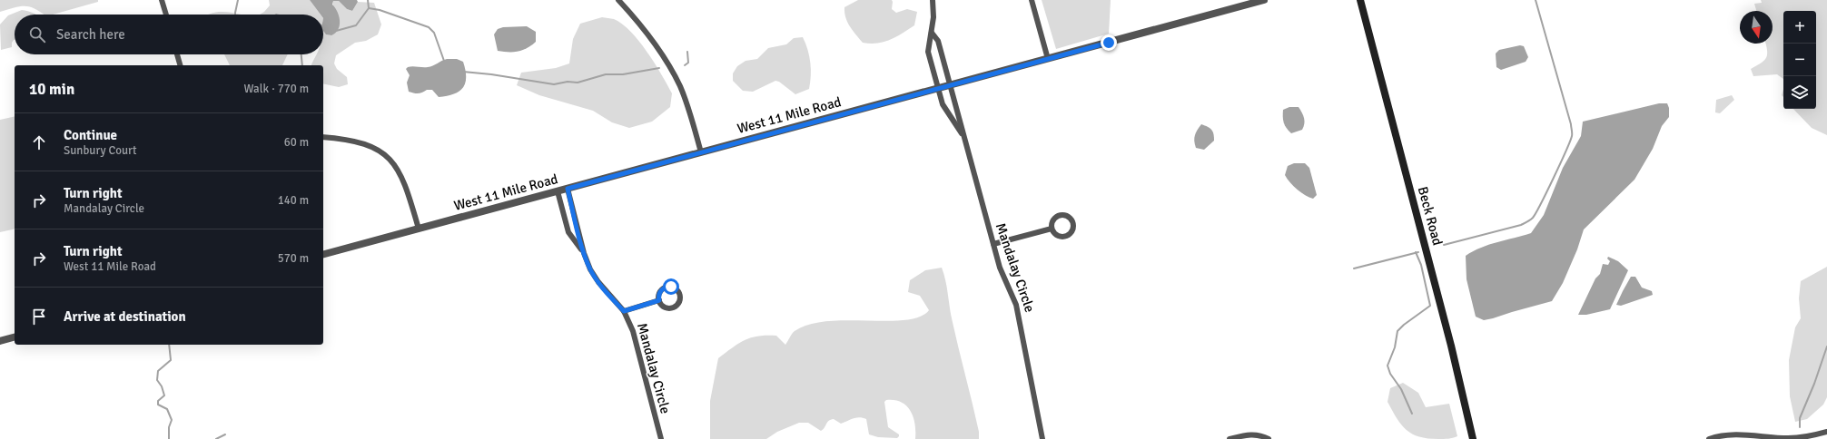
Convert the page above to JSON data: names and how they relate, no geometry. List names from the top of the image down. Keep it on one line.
{"streets":{"main road":["Beck Road"],"street":["West 11 Mile Road","Mandalay Circle"]},"crossings":[["West 11 Mile Road","Mandalay Circle"]],"north":"bottom","page":{"map_buttons":["+","−"],"search":"Search here","heading":["10 min","Walk · 770 m"],"list":[["Continue","Sunbury Court","60 m"],["Turn right","Mandalay Circle","140 m"],["Turn right","West 11 Mile Road","570 m"],"Arrive at destination"]}}
